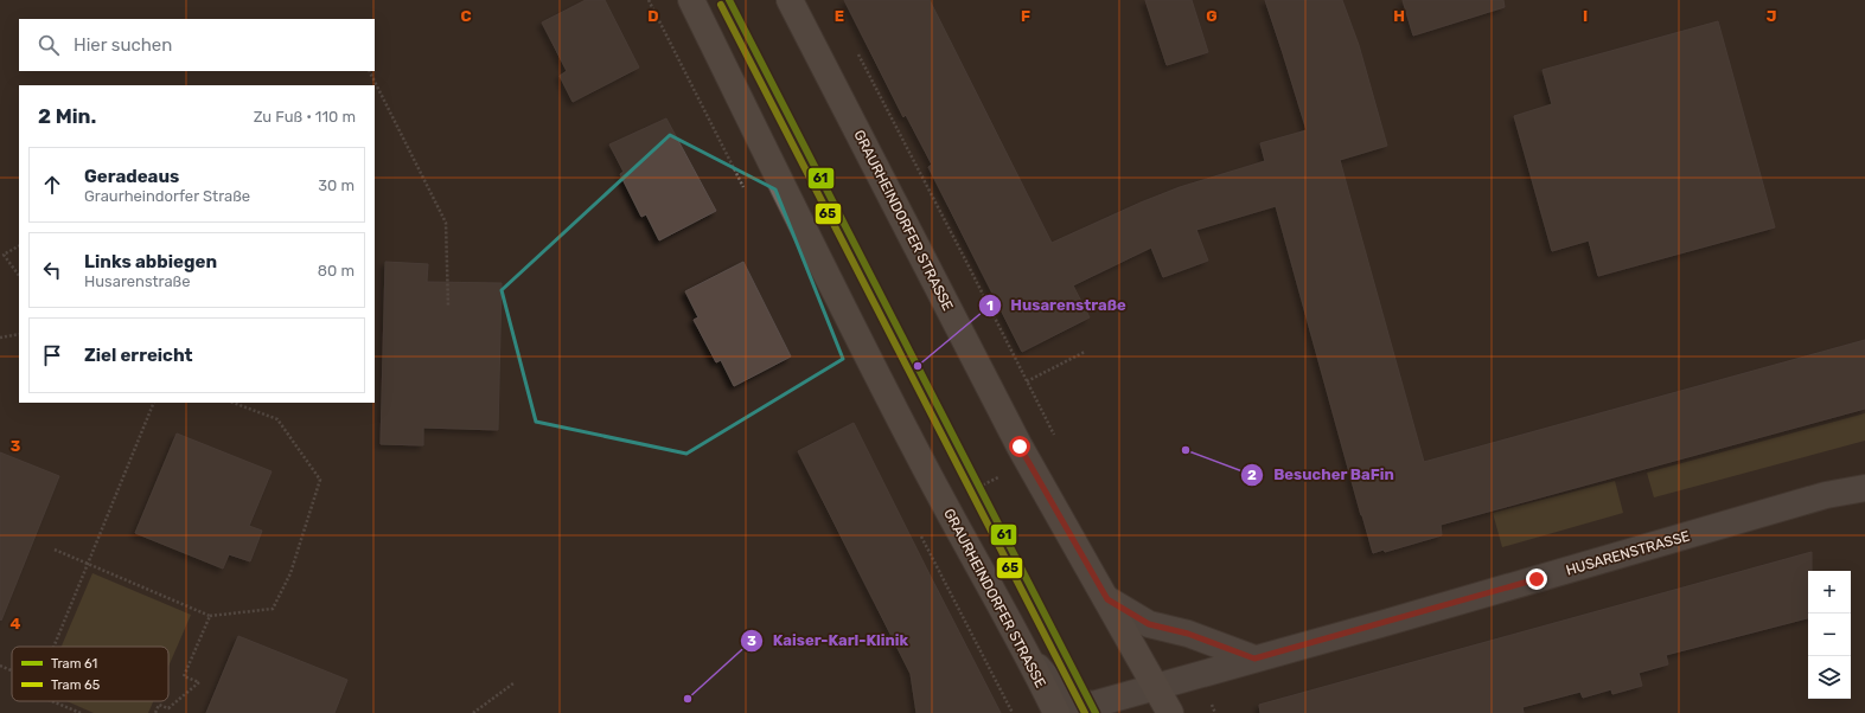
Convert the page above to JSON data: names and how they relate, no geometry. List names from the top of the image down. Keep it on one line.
{"streets":{"main road":["GRAURHEINDORFER STRASSE"],"street":["HUSARENSTRASSE"]},"crossings":[["GRAURHEINDORFER STRASSE","HUSARENSTRASSE"]],"places":["Husarenstraße","Besucher BaFin","Kaiser-Karl-Klinik"],"lines":["tram line 61","tram line 65"],"legend":["Tram 61","Tram 65"],"page":{"search":"Hier suchen","heading":["2 Min.","Zu Fuß · 110 m"],"list":[["Geradeaus","Graurheindorfer Straße","30 m"],["Links abbiegen","Husarenstraße","80 m"],"Ziel erreicht"],"map_buttons":["+","−"]},"grid":{"columns":["C","D","E","F","G","H","I","J"],"rows":["3","4"]}}
